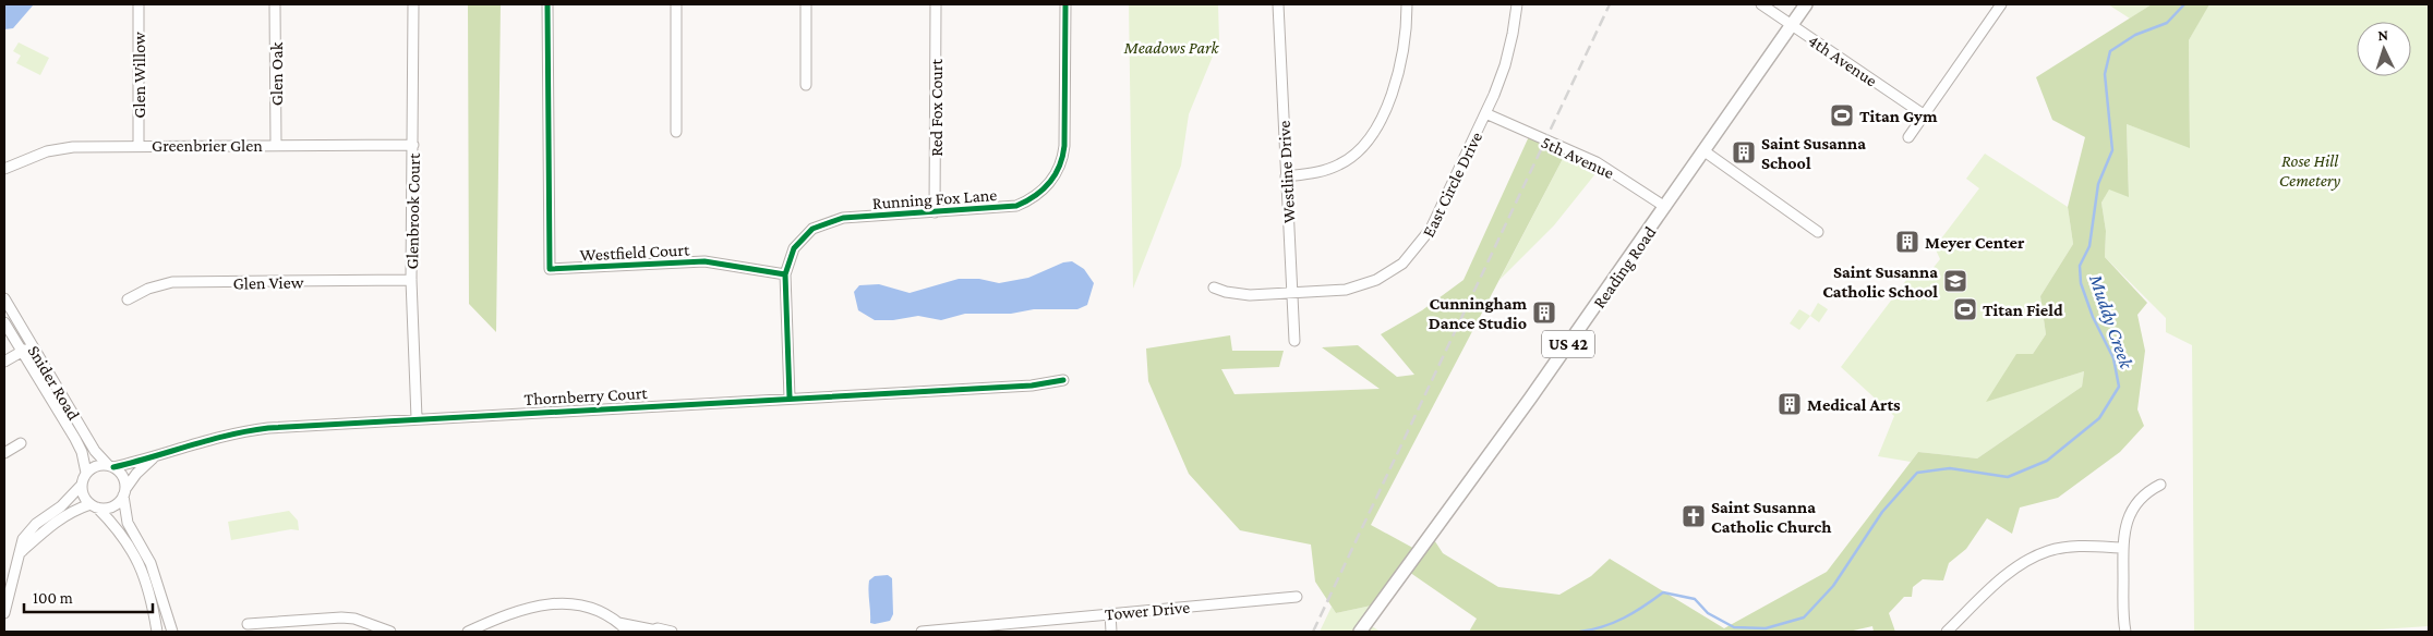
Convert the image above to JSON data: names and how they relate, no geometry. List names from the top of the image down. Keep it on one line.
{"streets":{"main road":["Reading Road","US 42"],"street":["4th Avenue","Glen Oak","Glen Willow","Red Fox Court","Greenbrier Glen","5th Avenue","Westline Drive","East Circle Drive","Running Fox Lane","Glenbrook Court","Westfield Court","Glen View","Snider Road","Thornberry Court","Tower Drive"]},"crossings":[["4th Avenue","Reading Road"],["Glen Oak","Greenbrier Glen"],["Glen Willow","Greenbrier Glen"],["Red Fox Court","Running Fox Lane"],["Greenbrier Glen","Glenbrook Court"],["5th Avenue","East Circle Drive"],["5th Avenue","Reading Road"],["Westline Drive","East Circle Drive"],["Running Fox Lane","Westfield Court"],["Running Fox Lane","Thornberry Court"],["Glenbrook Court","Glen View"],["Glenbrook Court","Thornberry Court"],["Snider Road","Thornberry Court"]],"water":["Muddy Creek"],"parks":["Meadows Park","Rose Hill Cemetery"],"places":{"sports":["Titan Gym","Titan Field"],"building":["Saint Susanna School","Meyer Center","Cunningham Dance Studio","Medical Arts"],"school or university":["Saint Susanna Catholic School"],"church":["Saint Susanna Catholic Church"]},"scale_bar":"100 m","north":"top"}
